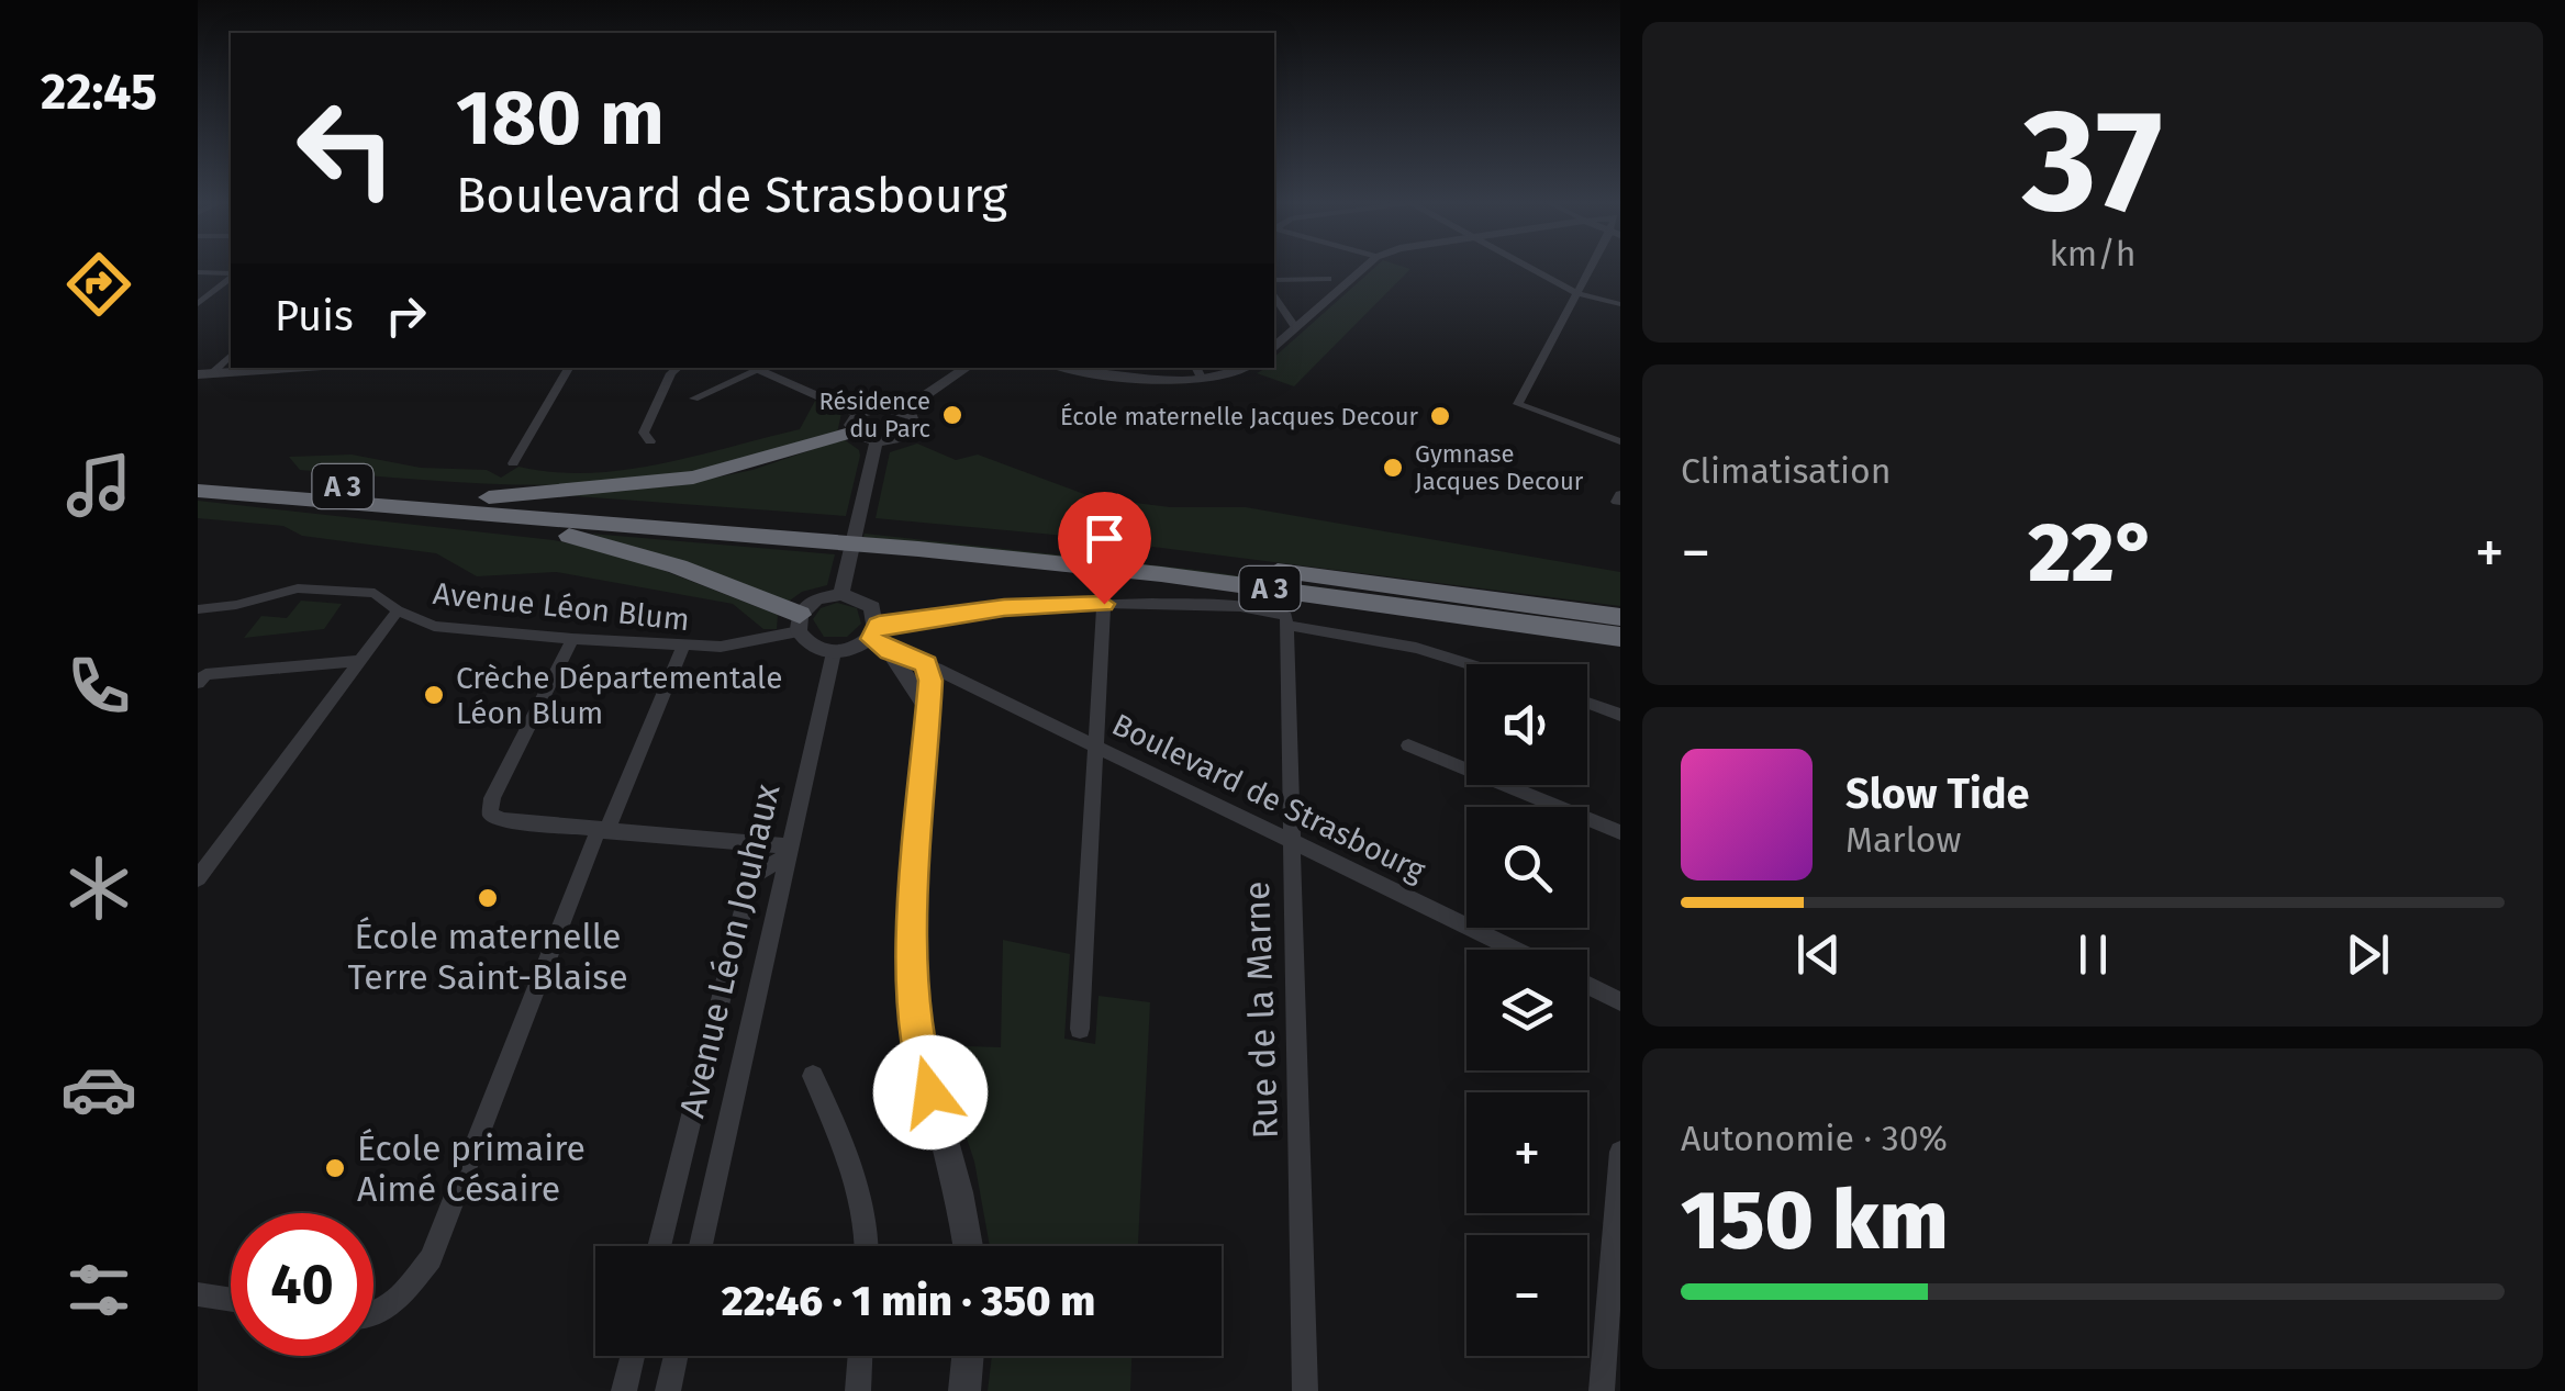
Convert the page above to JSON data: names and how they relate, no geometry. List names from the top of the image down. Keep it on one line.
{"streets":{"highway":["A 3"],"street":["Avenue Léon Blum","Boulevard de Strasbourg","Avenue Léon Jouhaux","Rue de la Marne"]},"crossings":[["Avenue Léon Blum","Avenue Léon Jouhaux"],["Boulevard de Strasbourg","Rue de la Marne"]],"places":["Résidence du Parc","École maternelle Jacques Decour","Gymnase Jacques Decour","Crèche Départementale Léon Blum","École maternelle Terre Saint-Blaise","École primaire Aimé Césaire"],"page":{"tabs":"22:45","tile":[["37","km/h"],"Climatisation",["Autonomie · 30%","150 km"]],"turn":["180 m","Boulevard de Strasbourg"],"then":"Puis","heat":["−","22°","+"],"map_buttons":["+","−"],"song":["Slow Tide","Marlow"],"limit":"40","trip":"22:46 · 1 min · 350 m"}}
